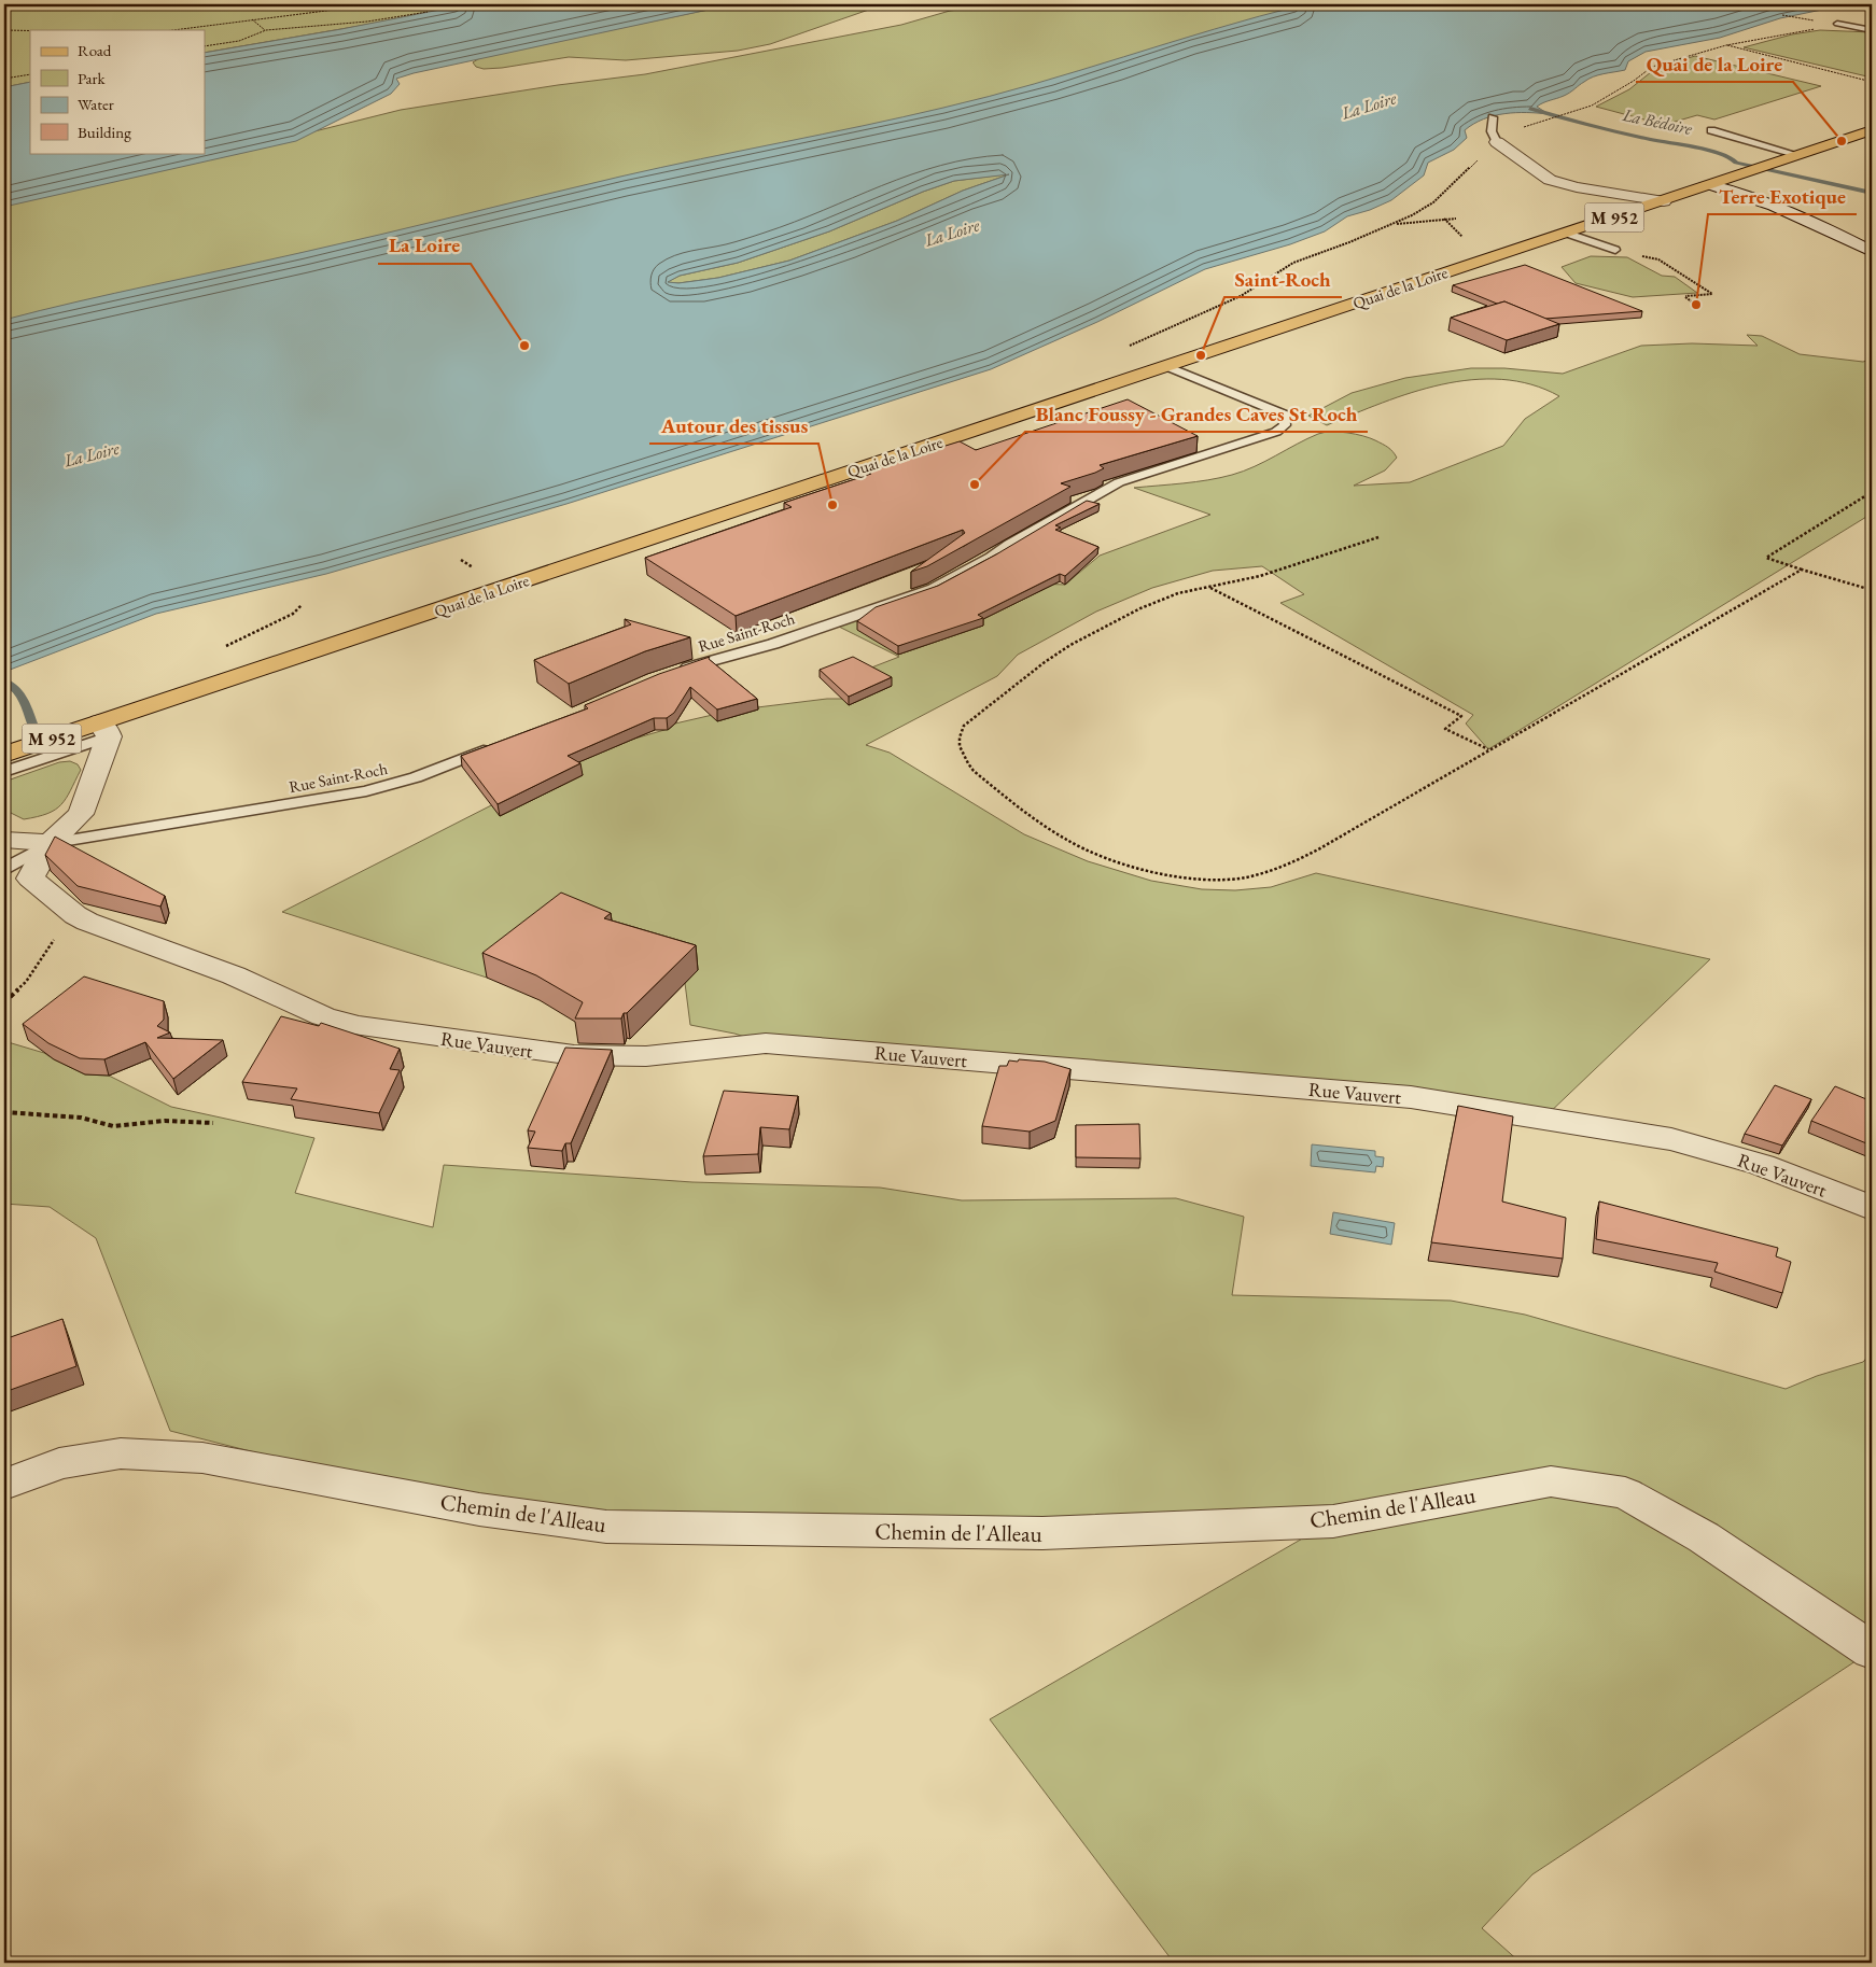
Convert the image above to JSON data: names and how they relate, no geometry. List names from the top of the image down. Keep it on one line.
{"streets":{"main road":["M 952","Quai de la Loire"],"street":["Rue Vauvert","Chemin de l'Alleau"],"lane":["Rue Saint-Roch"]},"crossings":[["M 952","Quai de la Loire"],["Quai de la Loire","Rue Saint-Roch"],["Rue Saint-Roch","Rue Vauvert"]],"water":["La Loire","La Bédoire"],"places":["Quai de la Loire","Terre Exotique","La Loire","Saint-Roch","Blanc Foussy - Grandes Caves St Roch","Autour des tissus"],"legend":["Road","Park","Water","Building"]}
